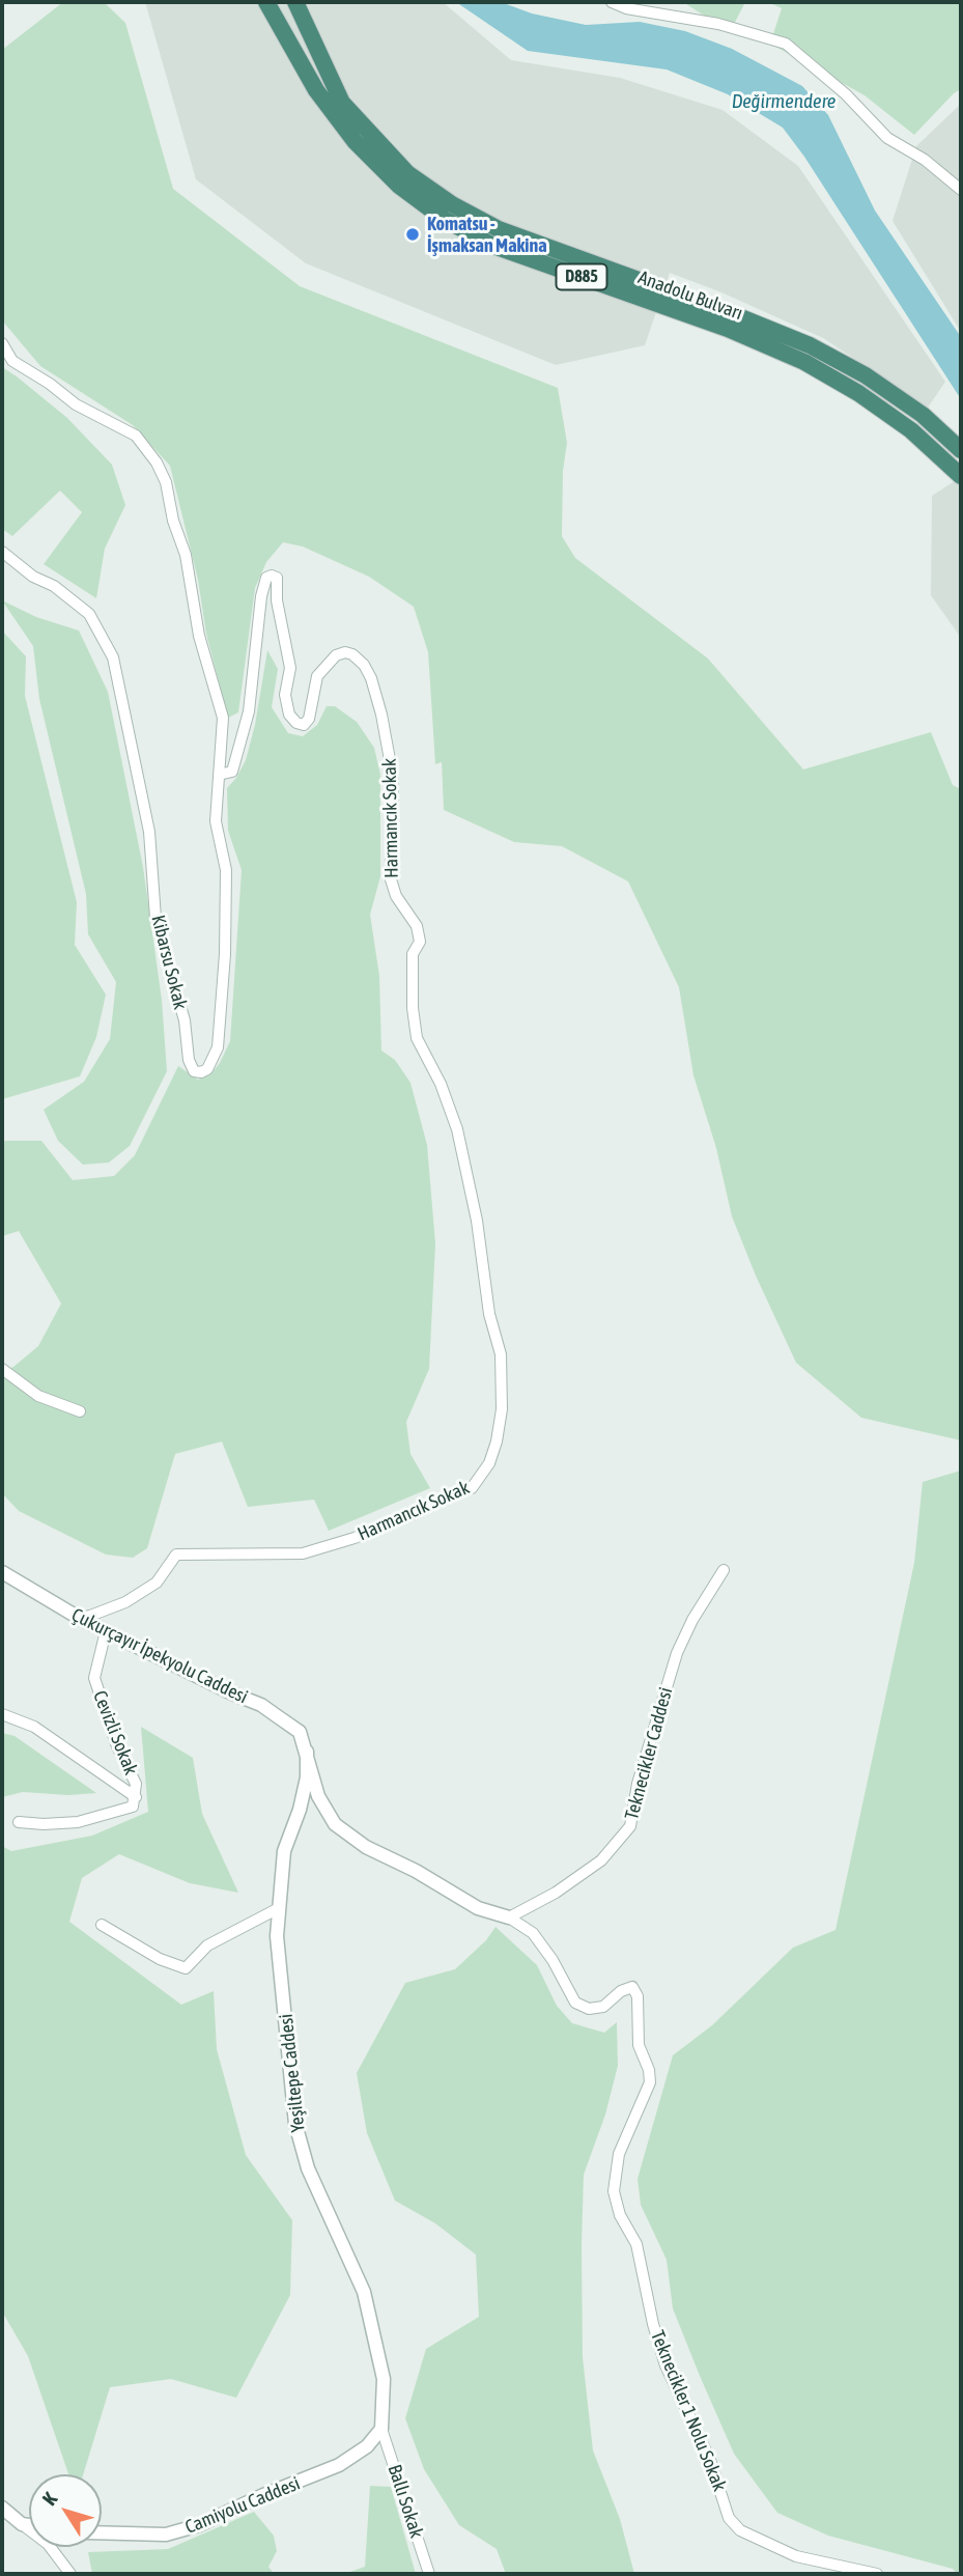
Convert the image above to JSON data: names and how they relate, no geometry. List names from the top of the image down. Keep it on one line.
{"streets":{"highway":["D885","Anadolu Bulvarı"],"street":["Harmancık Sokak","Kibarsu Sokak","Çukurçayır İpekyolu Caddesi","Cevizli Sokak","Teknecikler Caddesi","Yeşiltepe Caddesi","Teknecikler 1 Nolu Sokak","Ballı Sokak","Camiyolu Caddesi"]},"crossings":[["Harmancık Sokak","Kibarsu Sokak"],["Harmancık Sokak","Çukurçayır İpekyolu Caddesi"],["Çukurçayır İpekyolu Caddesi","Cevizli Sokak"],["Çukurçayır İpekyolu Caddesi","Yeşiltepe Caddesi"],["Teknecikler Caddesi","Teknecikler 1 Nolu Sokak"],["Yeşiltepe Caddesi","Ballı Sokak"],["Yeşiltepe Caddesi","Camiyolu Caddesi"],["Ballı Sokak","Camiyolu Caddesi"]],"water":["Değirmendere"],"places":["Komatsu - İşmaksan Makina"],"north":"top left"}
